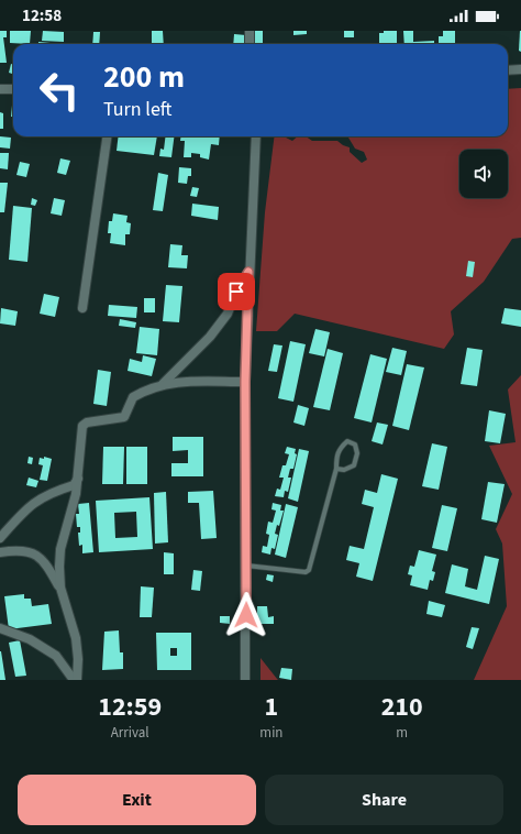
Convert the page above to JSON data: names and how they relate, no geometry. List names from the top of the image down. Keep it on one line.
{"page":{"status":"12:58","turn":["200 m","Turn left"],"eta":["12:59","Arrival","1","min","210","m"],"buttons":["Exit","Share"]}}
